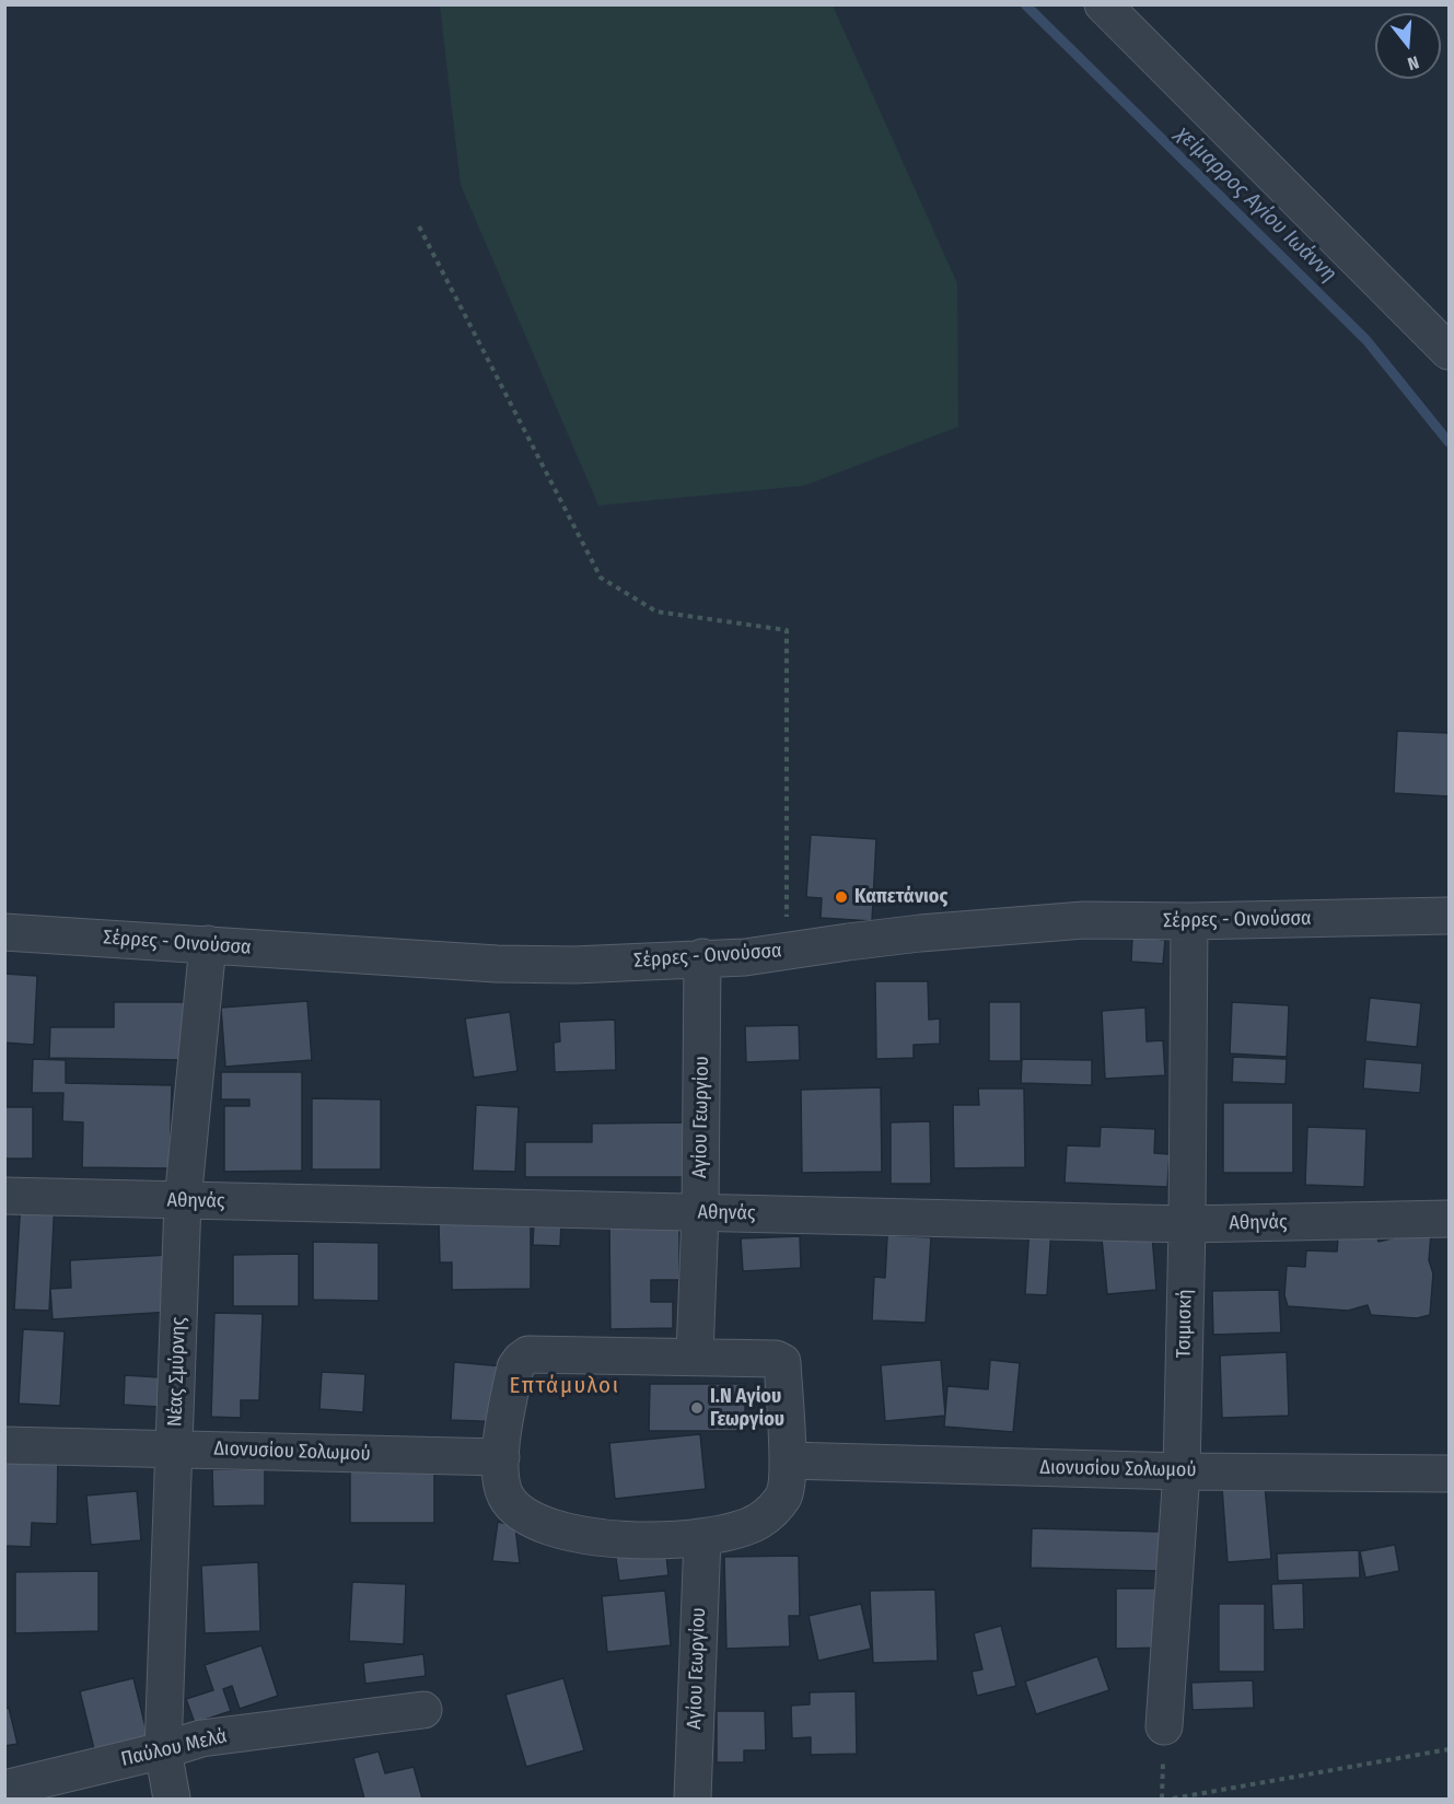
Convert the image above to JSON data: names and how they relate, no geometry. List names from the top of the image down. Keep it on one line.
{"streets":{"street":["Σέρρες - Οινούσσα","Αγίου Γεωργίου","Αθηνάς","Τσιμισκή","Νέας Σμύρνης","Διονυσίου Σολωμού","Παύλου Μελά"]},"crossings":[["Σέρρες - Οινούσσα","Αγίου Γεωργίου"],["Σέρρες - Οινούσσα","Τσιμισκή"],["Σέρρες - Οινούσσα","Νέας Σμύρνης"],["Αγίου Γεωργίου","Αθηνάς"],["Αθηνάς","Τσιμισκή"],["Αθηνάς","Νέας Σμύρνης"],["Τσιμισκή","Διονυσίου Σολωμού"],["Νέας Σμύρνης","Διονυσίου Σολωμού"],["Νέας Σμύρνης","Παύλου Μελά"]],"districts":["Επτάμυλοι"],"water":["χείμαρρος Αγίου Ιωάννη"],"places":["Καπετάνιος","Ι.Ν Αγίου Γεωργίου"],"north":"bottom"}
